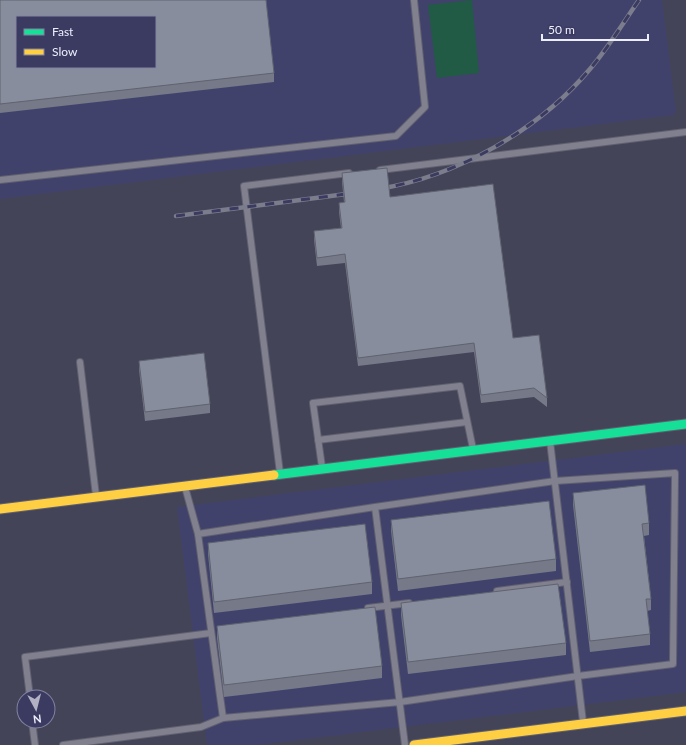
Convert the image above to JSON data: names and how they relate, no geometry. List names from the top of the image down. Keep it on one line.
{"legend":["Fast","Slow"],"scale_bar":"50 m","north":"bottom"}
